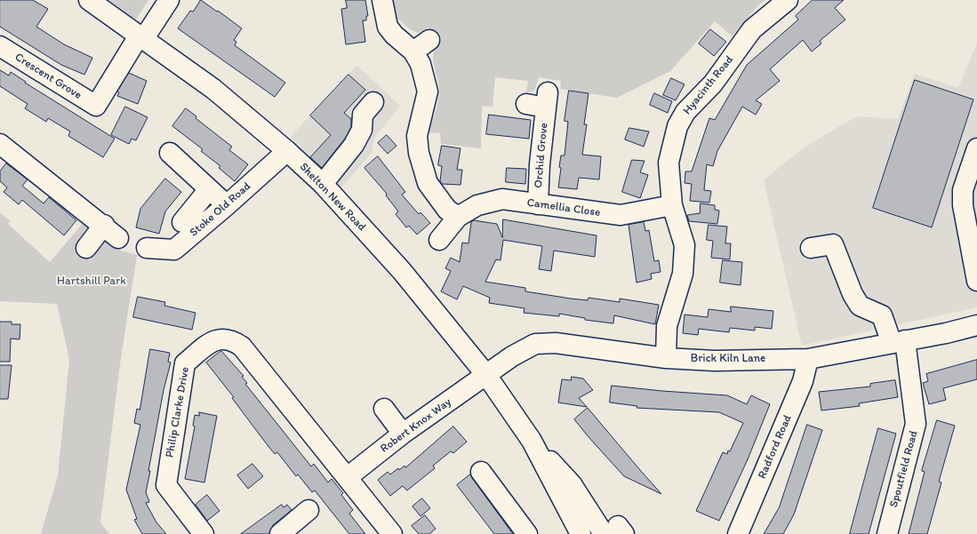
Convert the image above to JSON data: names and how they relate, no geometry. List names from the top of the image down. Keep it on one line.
{"streets":{"street":["Crescent Grove","Hyacinth Road","Orchid Grove","Shelton New Road","Camellia Close","Stoke Old Road","Brick Kiln Lane","Philip Clarke Drive","Robert Knox Way","Radford Road","Spoutfield Road"]},"crossings":[["Crescent Grove","Shelton New Road"],["Hyacinth Road","Camellia Close"],["Hyacinth Road","Brick Kiln Lane"],["Orchid Grove","Camellia Close"],["Shelton New Road","Stoke Old Road"],["Shelton New Road","Brick Kiln Lane"],["Shelton New Road","Robert Knox Way"],["Brick Kiln Lane","Robert Knox Way"],["Brick Kiln Lane","Radford Road"],["Brick Kiln Lane","Spoutfield Road"],["Philip Clarke Drive","Robert Knox Way"]],"parks":["Hartshill Park"]}
